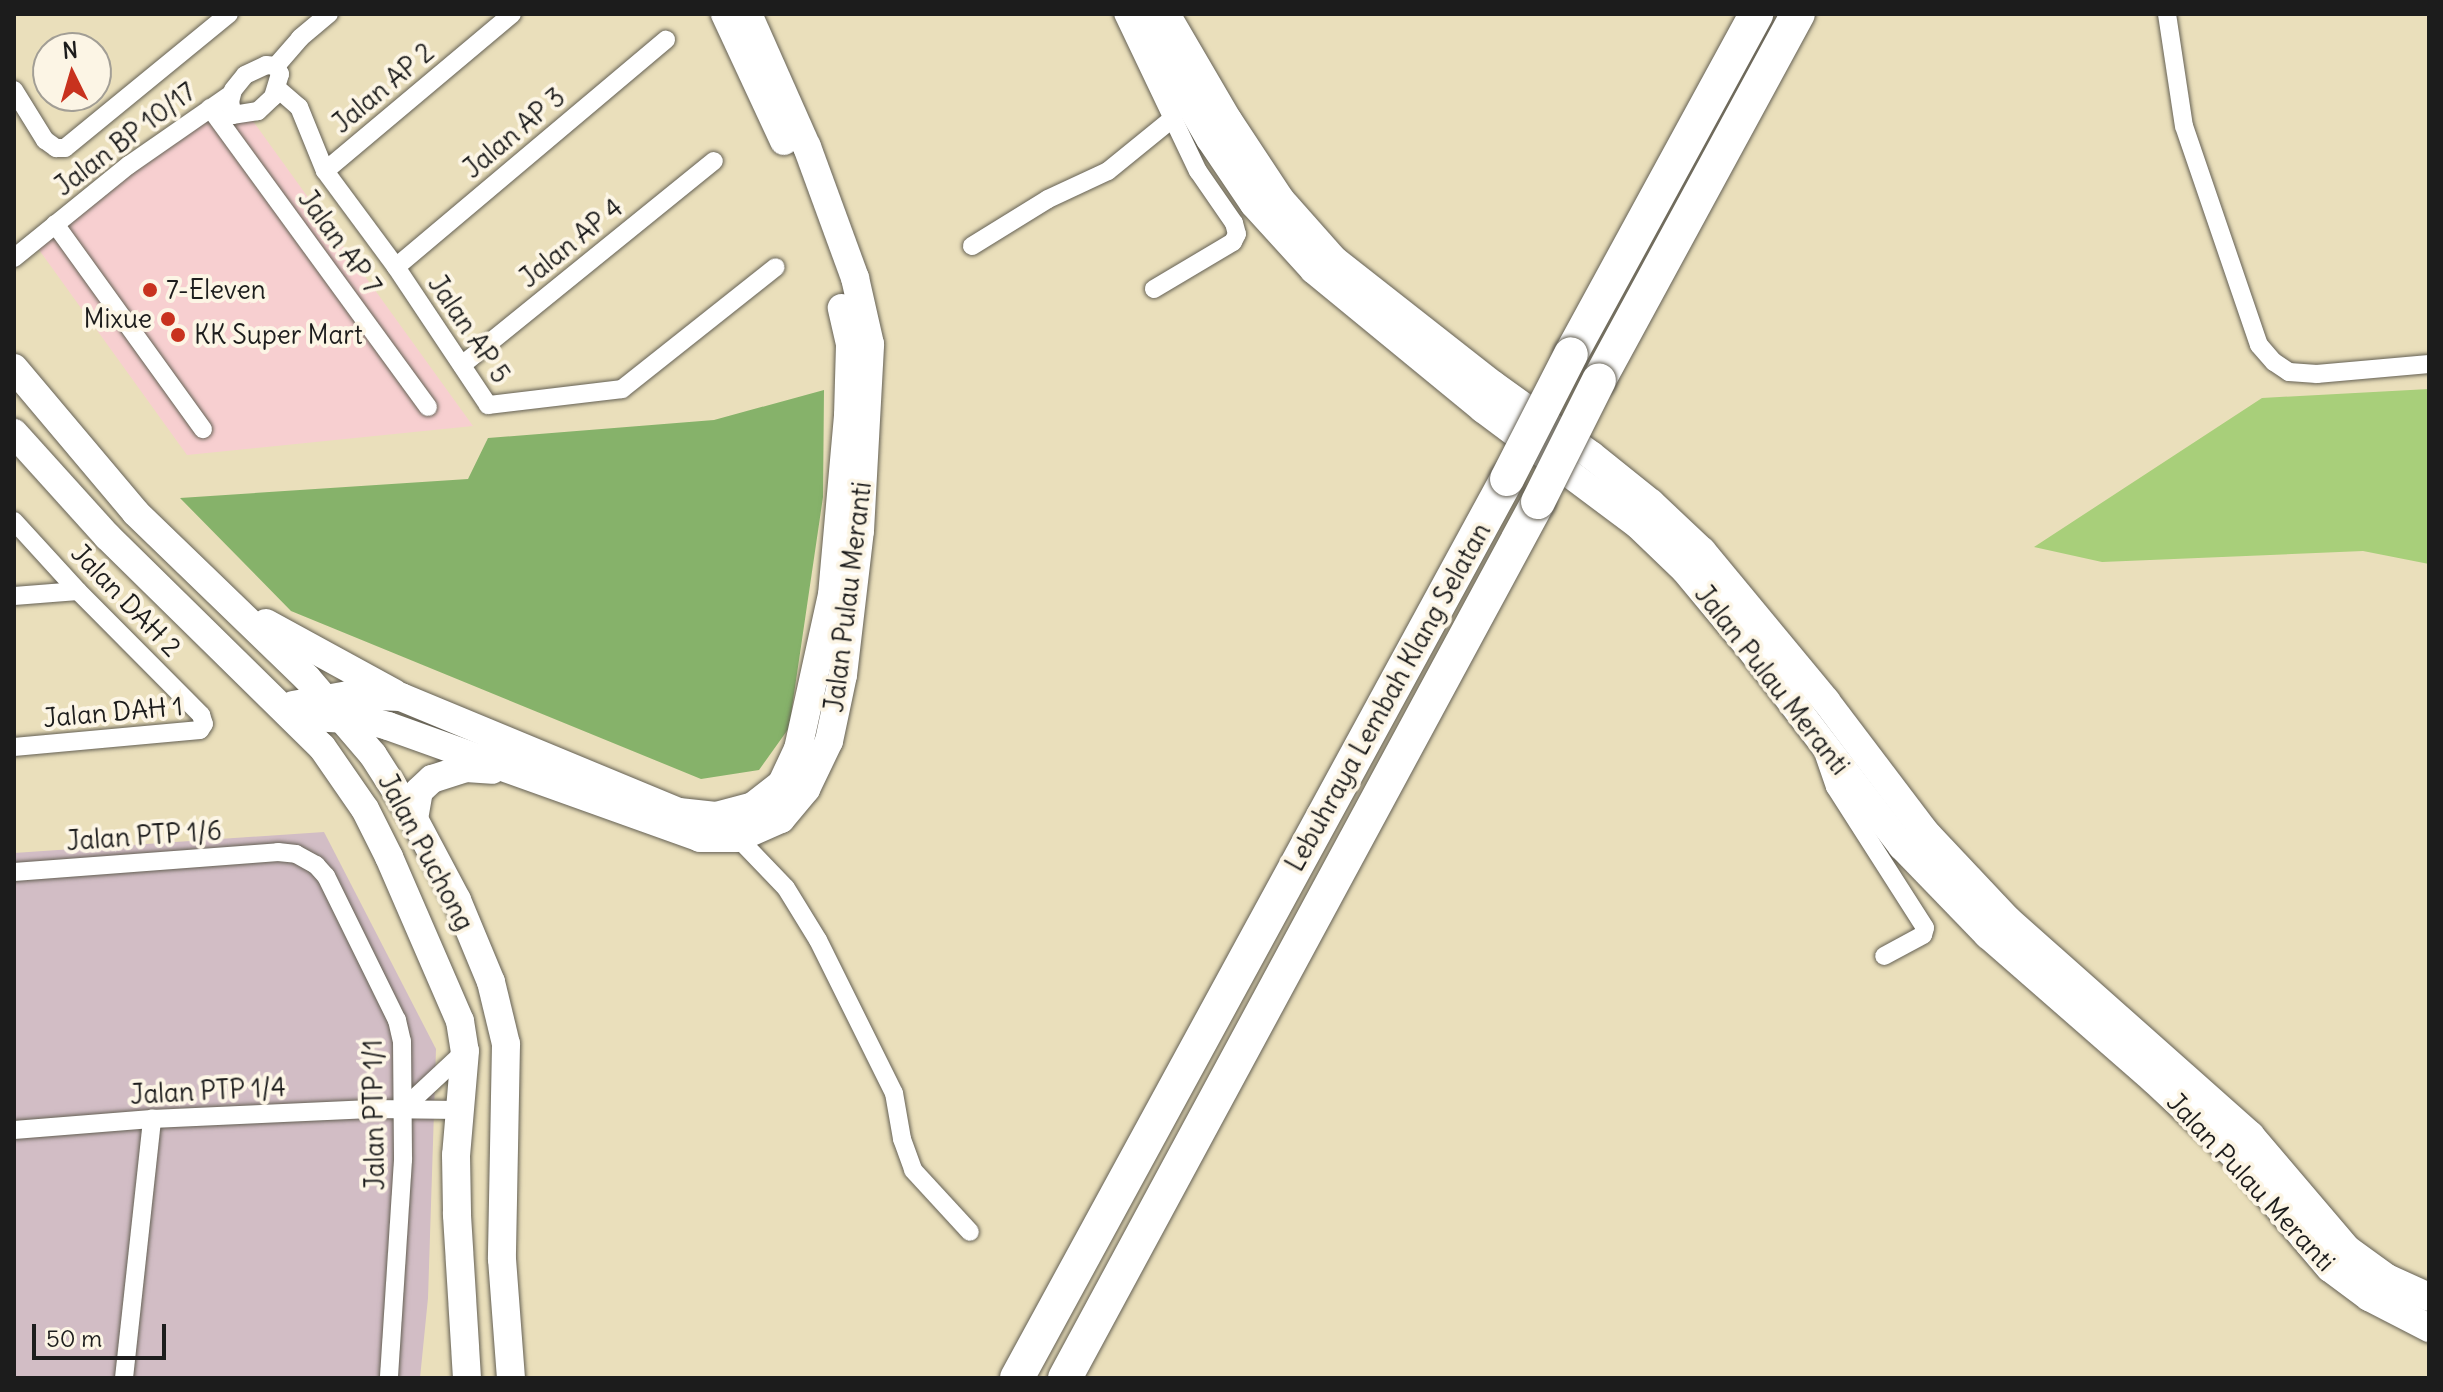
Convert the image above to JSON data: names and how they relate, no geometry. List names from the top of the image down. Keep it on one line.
{"streets":{"highway":["Lebuhraya Lembah Klang Selatan"],"main road":["Jalan Pulau Meranti","Jalan Puchong"],"street":["Jalan AP 2","Jalan AP 3","Jalan BP 10/17","Jalan AP 7","Jalan AP 4","Jalan AP 5","Jalan DAH 2","Jalan DAH 1","Jalan PTP 1/6","Jalan PTP 1/4","Jalan PTP 1/1"]},"crossings":[["Jalan AP 2","Jalan AP 5"],["Jalan AP 3","Jalan AP 5"],["Jalan BP 10/17","Jalan AP 7"],["Jalan BP 10/17","Jalan AP 5"],["Jalan AP 4","Jalan AP 5"],["Jalan Pulau Meranti","Jalan Puchong"],["Jalan DAH 2","Jalan DAH 1"],["Jalan PTP 1/6","Jalan PTP 1/1"],["Jalan Puchong","Jalan PTP 1/4"],["Jalan PTP 1/4","Jalan PTP 1/1"]],"places":["7-Eleven","Mixue","KK Super Mart"],"scale_bar":"50 m","north":"top"}
